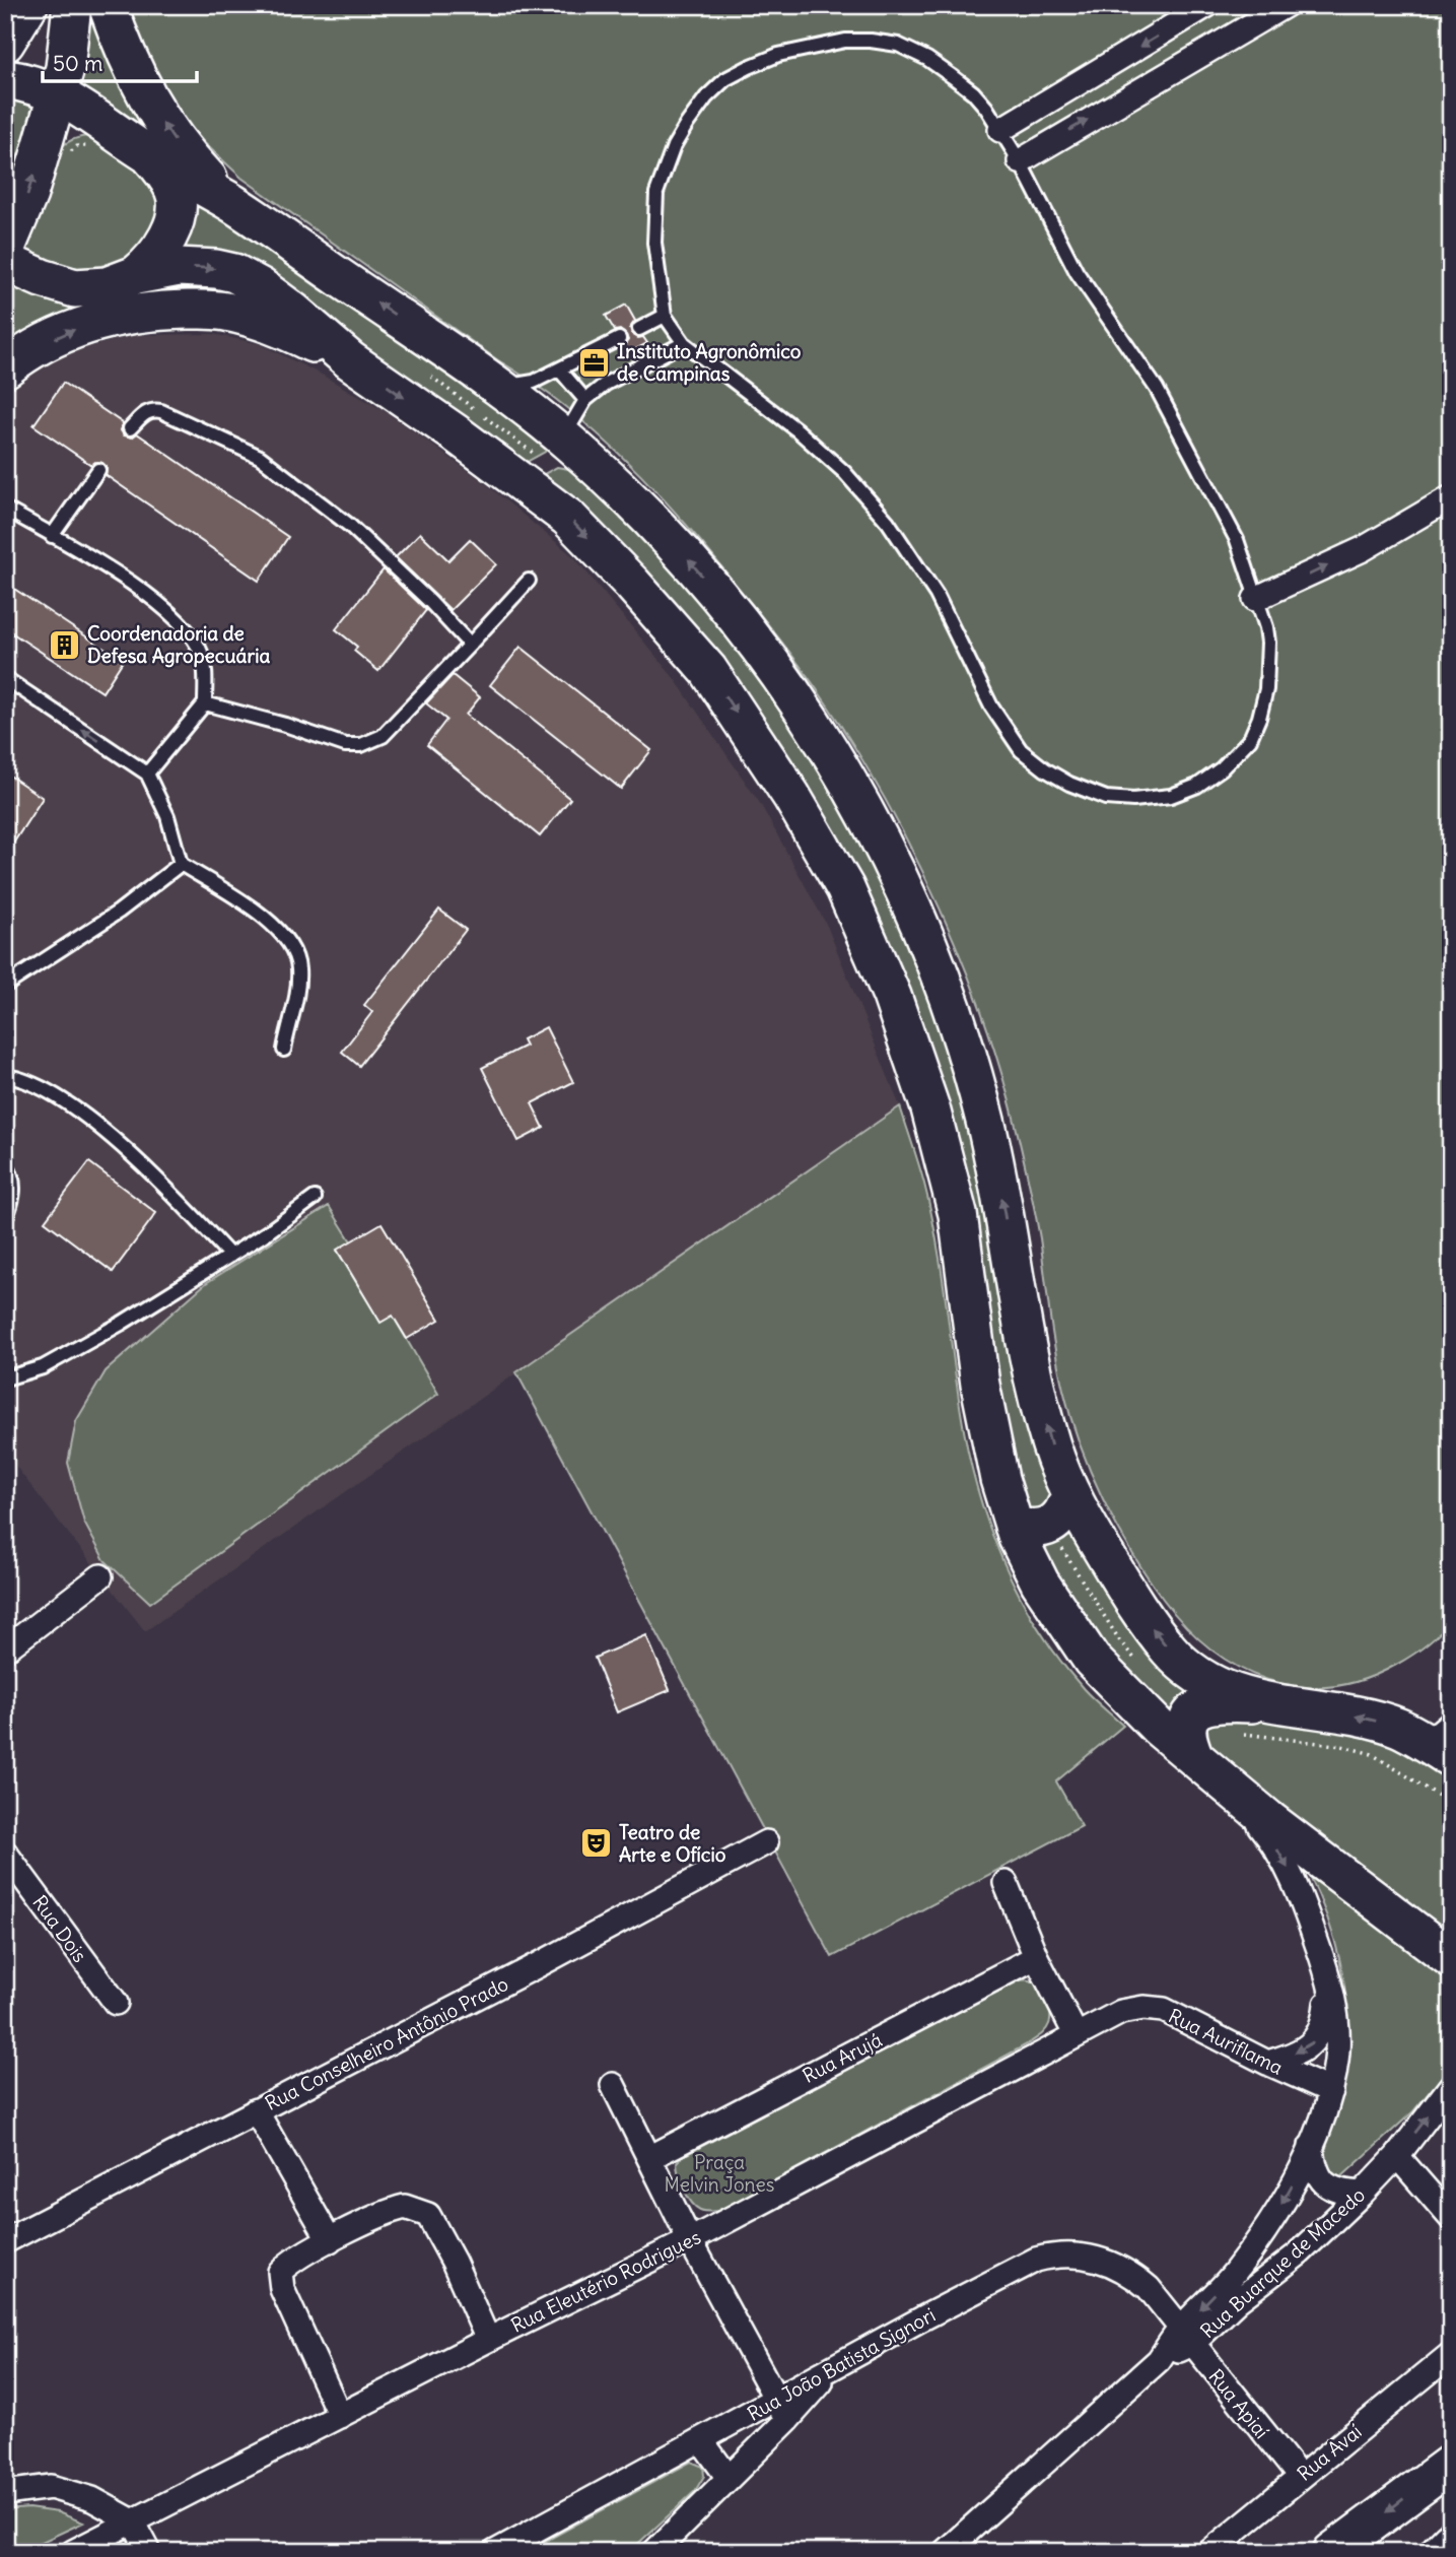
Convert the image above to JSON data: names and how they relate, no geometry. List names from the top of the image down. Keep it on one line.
{"streets":{"street":["Rua Dois","Rua Auriflama","Rua Conselheiro Antônio Prado","Rua Arujá","Rua Buarque de Macedo","Rua Eleutério Rodrigues","Rua João Batista Signori","Rua Apiaí","Rua Avaí"]},"crossings":[["Rua Auriflama","Rua Buarque de Macedo"],["Rua Auriflama","Rua Eleutério Rodrigues"],["Rua Buarque de Macedo","Rua João Batista Signori"],["Rua Buarque de Macedo","Rua Apiaí"],["Rua João Batista Signori","Rua Apiaí"],["Rua Apiaí","Rua Avaí"]],"parks":["Praça Melvin Jones"],"places":{"office":["Instituto Agronômico de Campinas"],"building":["Coordenadoria de Defesa Agropecuária"],"theatre":["Teatro de Arte e Ofício"]},"scale_bar":"50 m"}
